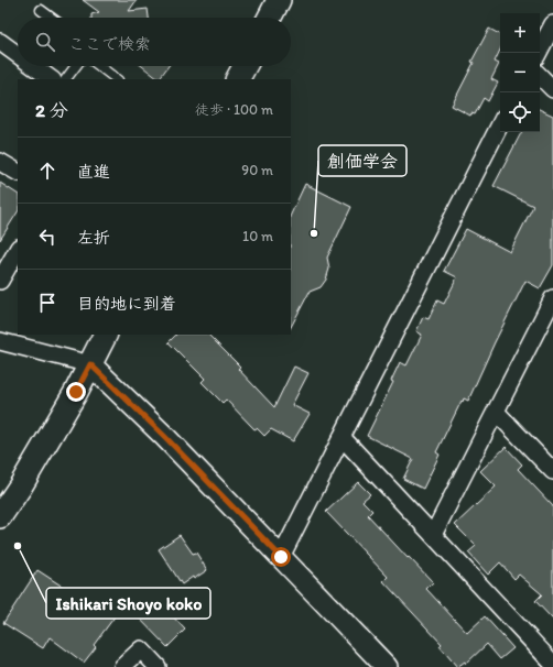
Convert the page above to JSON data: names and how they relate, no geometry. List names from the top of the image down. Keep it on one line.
{"places":["創価学会","Ishikari Shoyo koko"],"page":{"map_buttons":["+","−"],"search":"ここで検索","heading":["2 分","徒歩 · 100 m"],"list":[["直進","90 m"],["左折","10 m"],"目的地に到着"]}}
